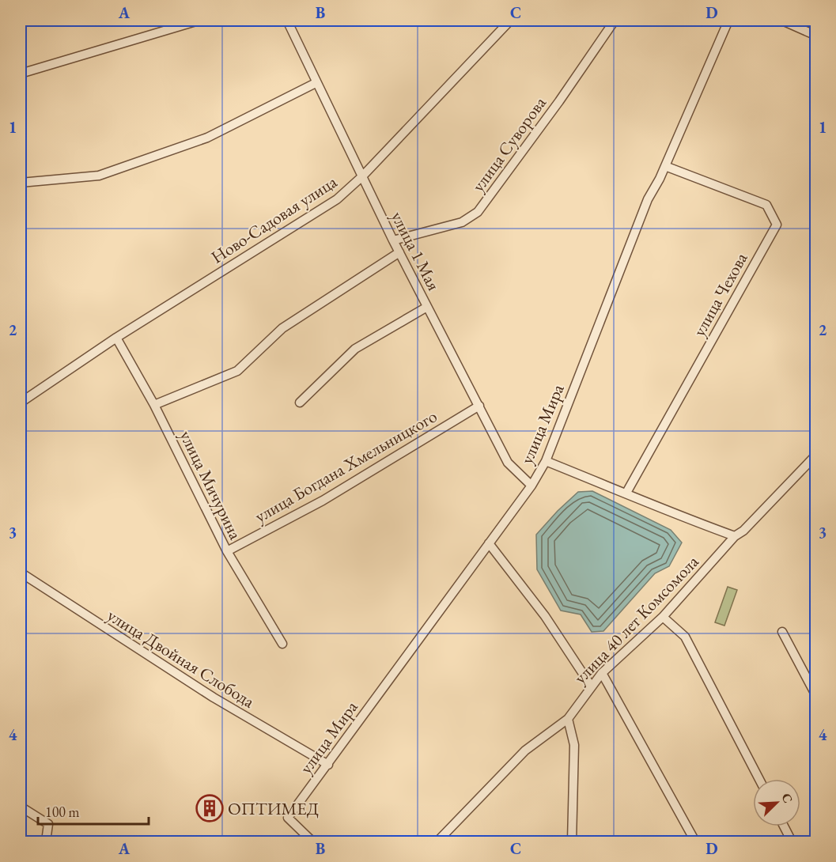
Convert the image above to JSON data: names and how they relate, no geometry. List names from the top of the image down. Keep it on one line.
{"streets":{"street":["улица Суворова","Ново-Садовая улица","улица 1 Мая","улица Чехова","улица Мира","улица Богдана Хмельницкого","улица Мичурина","улица 40 лет Комсомола","улица Двойная Слобода"]},"crossings":[["улица Суворова","улица 1 Мая"],["Ново-Садовая улица","улица 1 Мая"],["Ново-Садовая улица","улица Мичурина"],["улица 1 Мая","улица Мира"],["улица 1 Мая","улица Богдана Хмельницкого"],["улица Чехова","улица Мира"],["улица Мира","улица Двойная Слобода"],["улица Богдана Хмельницкого","улица Мичурина"]],"places":{"building":["ОПТИМЕД"]},"scale_bar":"100 m","north":"top right","grid":{"columns":["A","B","C","D"],"rows":["1","2","3","4"]}}
